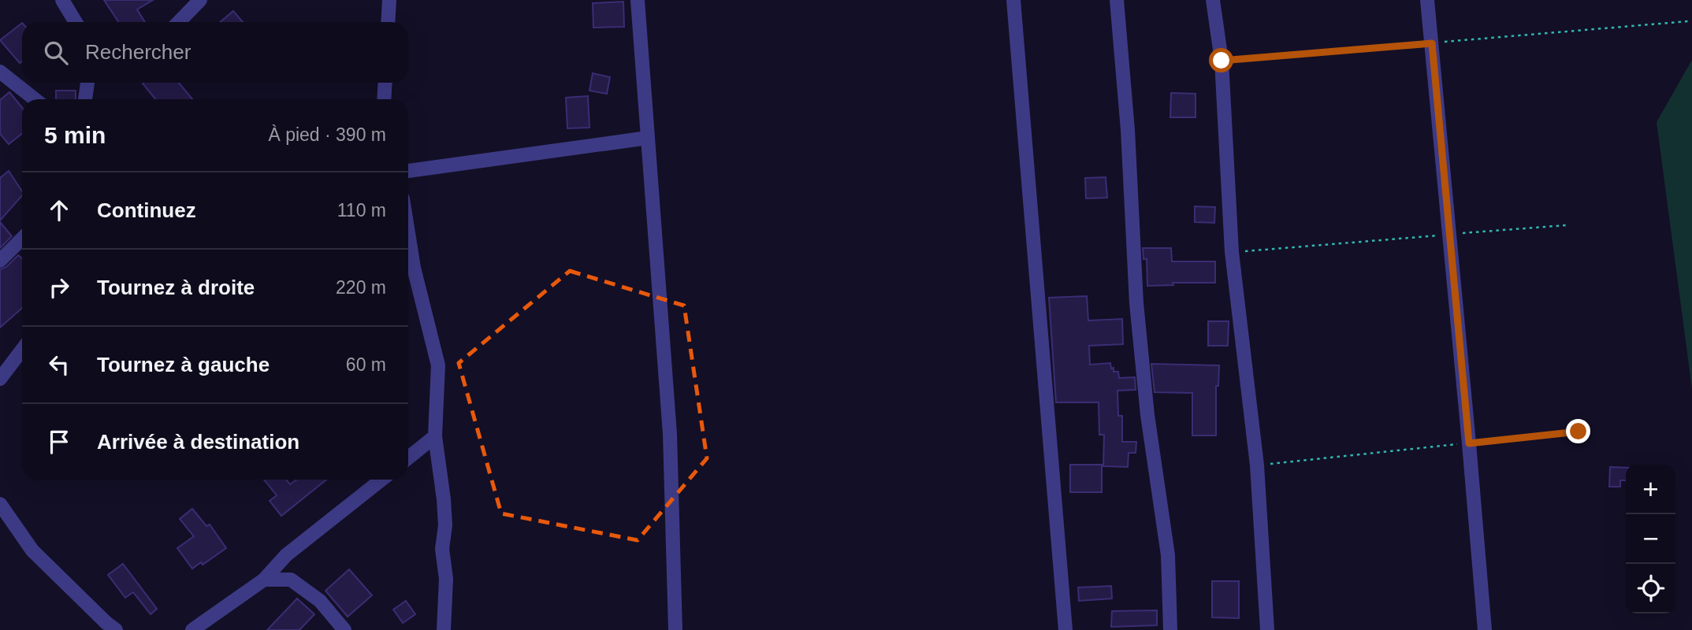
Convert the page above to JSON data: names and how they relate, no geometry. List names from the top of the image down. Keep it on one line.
{"page":{"search":"Rechercher","heading":["5 min","À pied · 390 m"],"list":[["Continuez","110 m"],["Tournez à droite","220 m"],["Tournez à gauche","60 m"],"Arrivée à destination"],"map_buttons":["+","−"]}}
